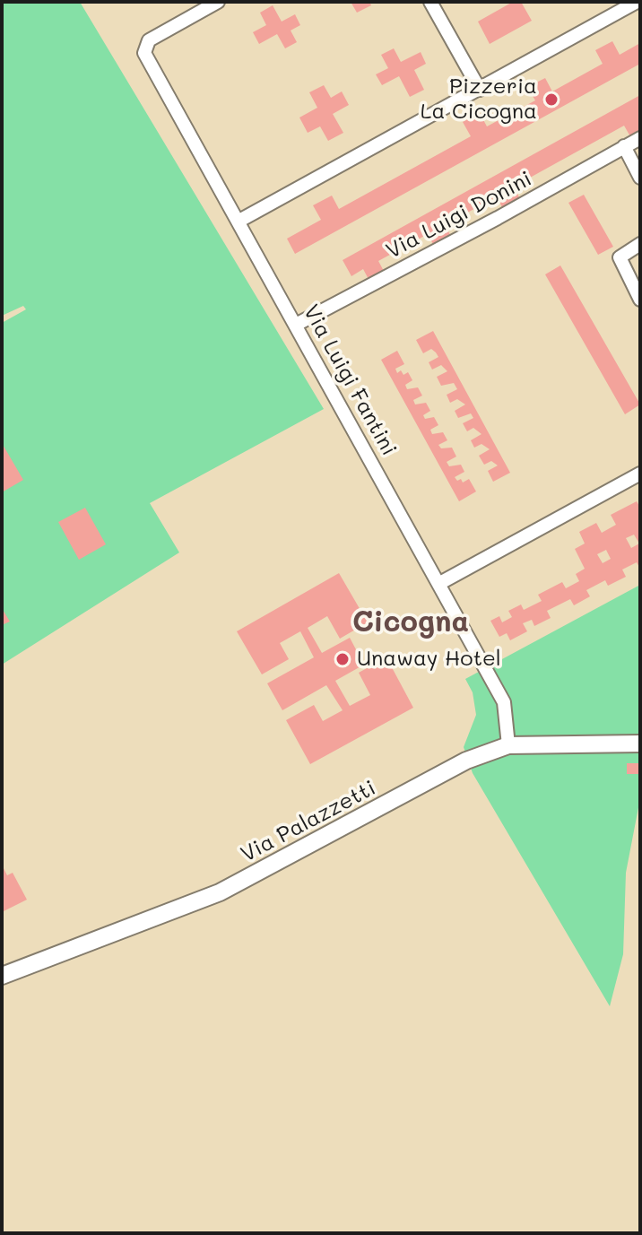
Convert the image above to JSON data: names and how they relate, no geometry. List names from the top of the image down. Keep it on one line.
{"streets":{"main road":["Via Palazzetti"],"street":["Via Luigi Donini","Via Luigi Fantini"]},"crossings":[["Via Luigi Donini","Via Luigi Fantini"],["Via Luigi Fantini","Via Palazzetti"]],"districts":["Cicogna"],"places":["Pizzeria La Cicogna","Unaway Hotel"]}
